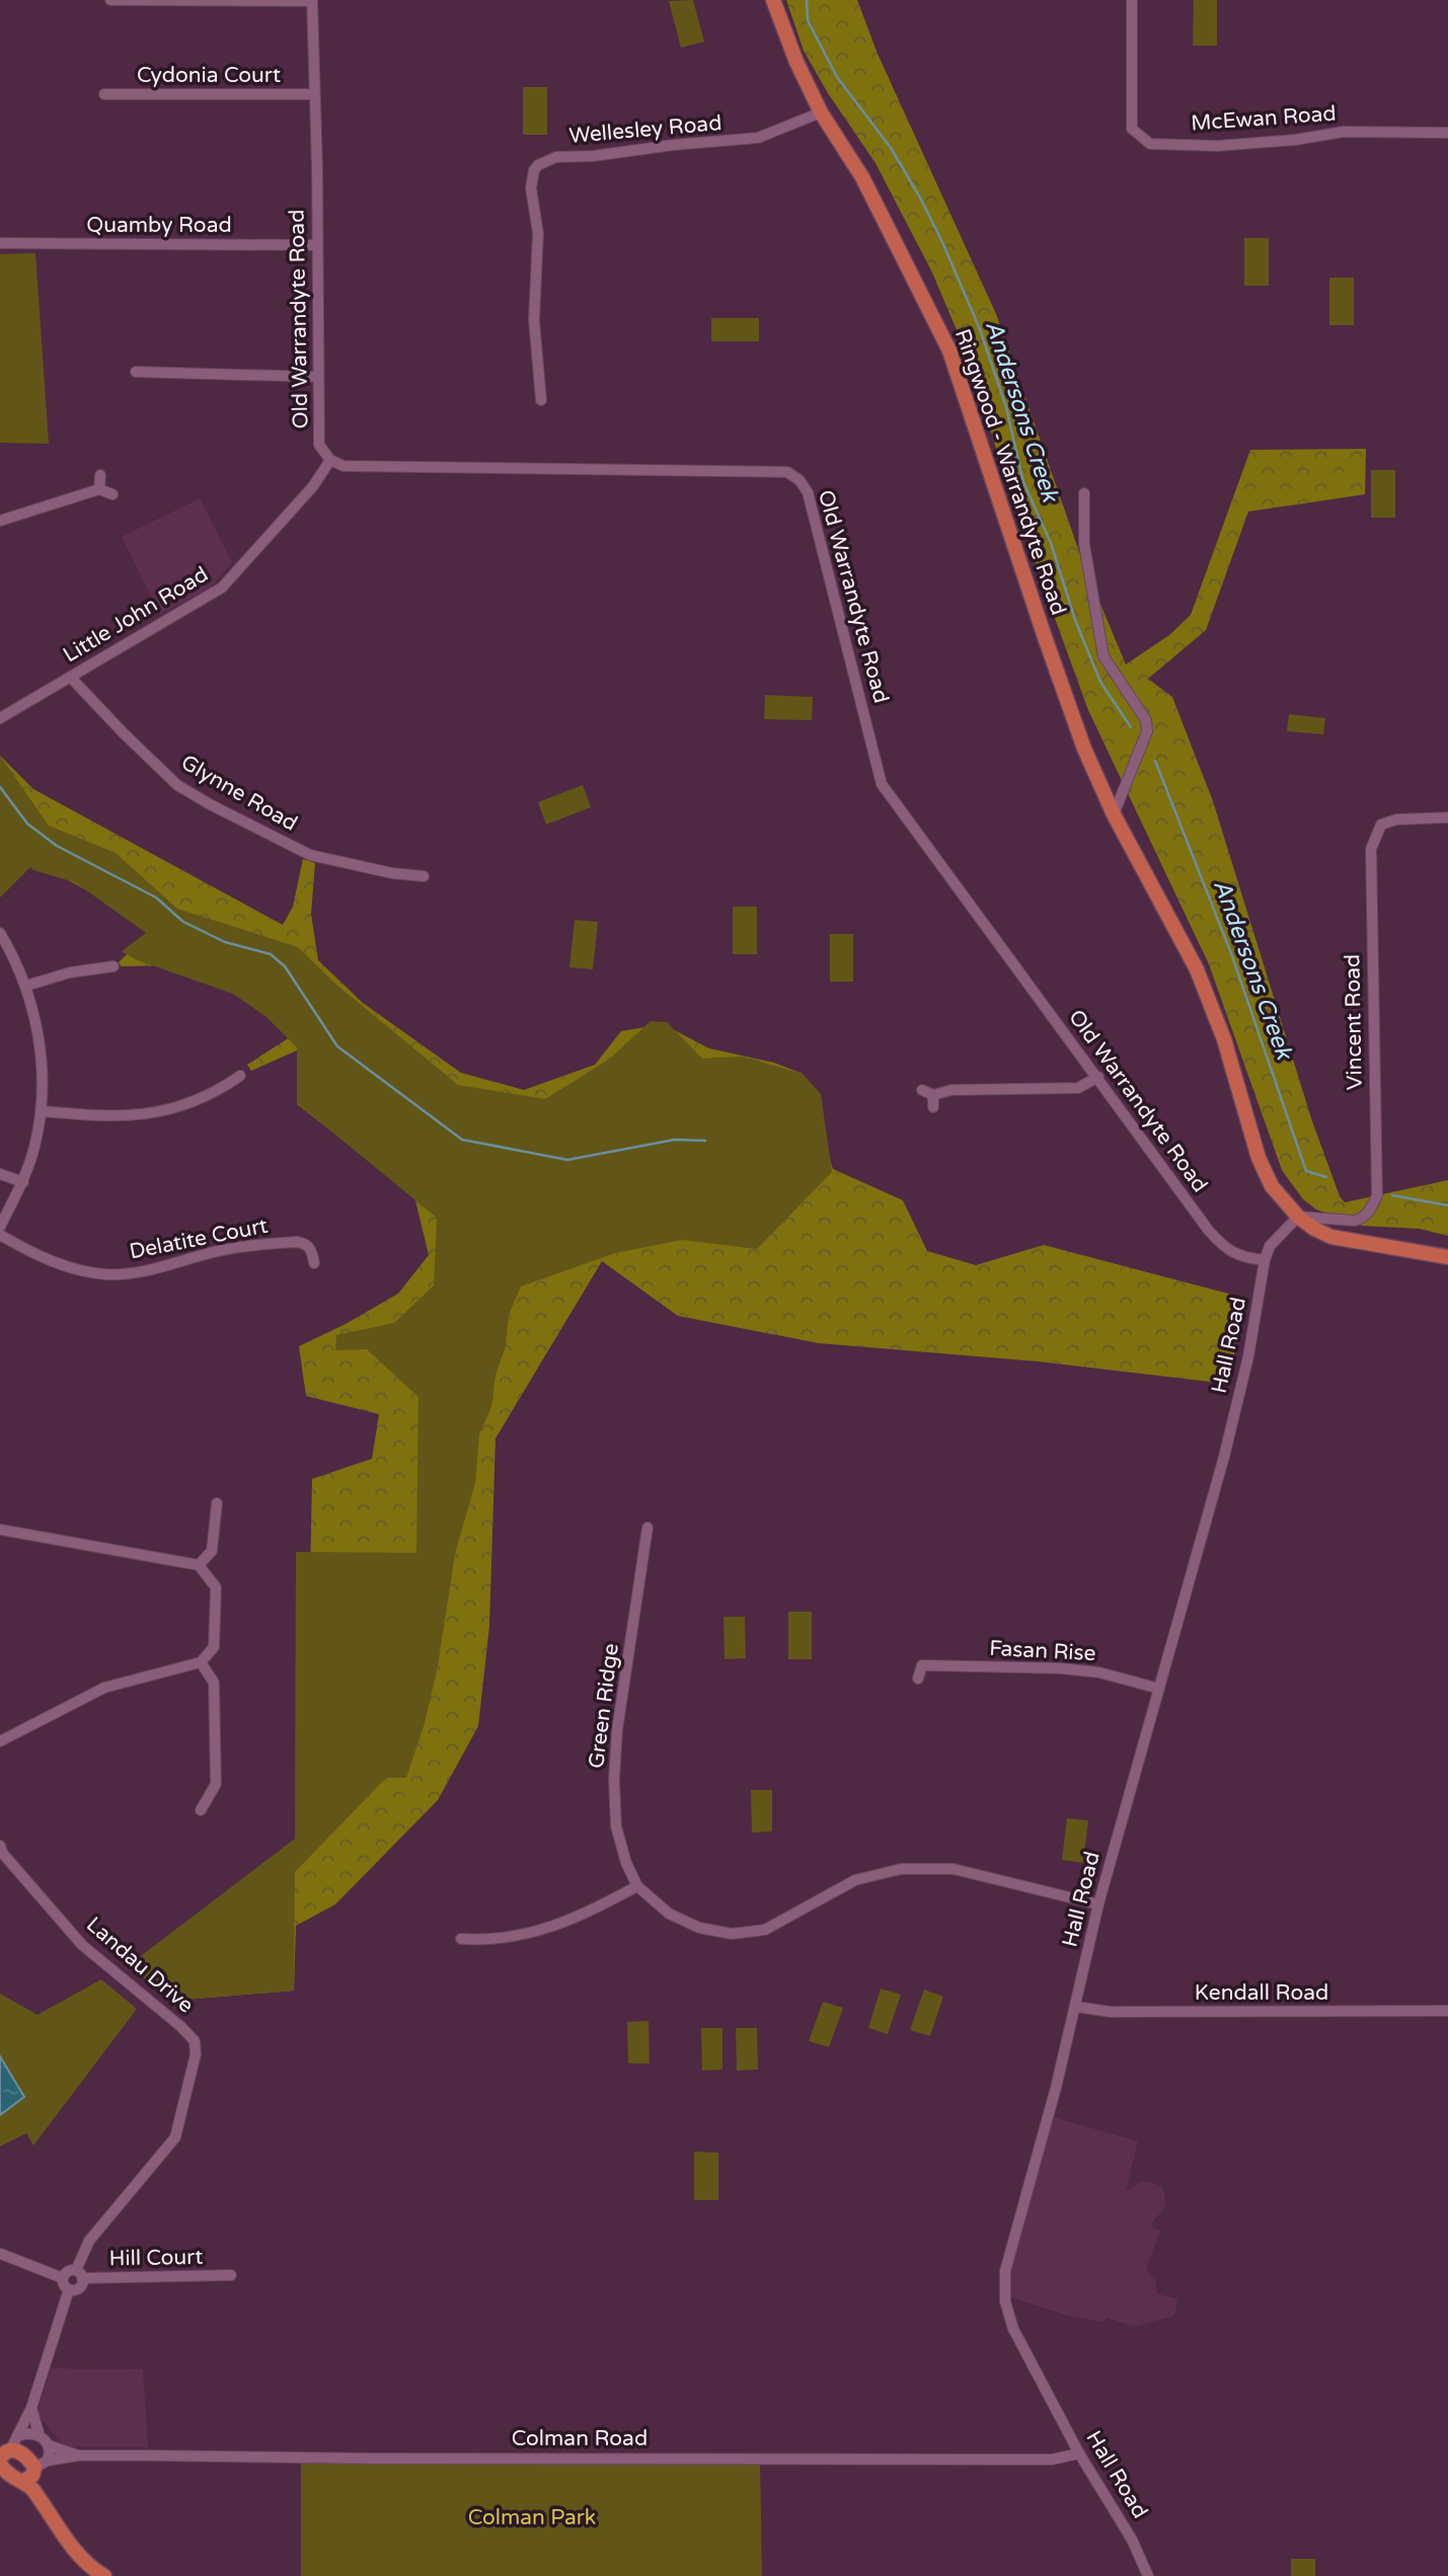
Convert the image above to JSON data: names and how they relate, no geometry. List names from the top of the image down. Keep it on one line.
{"streets":{"main road":["Ringwood - Warrandyte Road"],"street":["Cydonia Court","McEwan Road","Wellesley Road","Quamby Road","Old Warrandyte Road","Little John Road","Glynne Road","Vincent Road","Delatite Court","Hall Road","Fasan Rise","Green Ridge","Landau Drive","Kendall Road","Hill Court","Colman Road"]},"crossings":[["Cydonia Court","Old Warrandyte Road"],["Wellesley Road","Ringwood - Warrandyte Road"],["Quamby Road","Old Warrandyte Road"],["Old Warrandyte Road","Little John Road"],["Old Warrandyte Road","Hall Road"],["Ringwood - Warrandyte Road","Vincent Road"],["Ringwood - Warrandyte Road","Hall Road"],["Little John Road","Glynne Road"],["Vincent Road","Hall Road"],["Hall Road","Fasan Rise"],["Hall Road","Kendall Road"],["Hall Road","Colman Road"],["Landau Drive","Hill Court"]],"water":["Andersons Creek"],"parks":["Colman Park"]}
